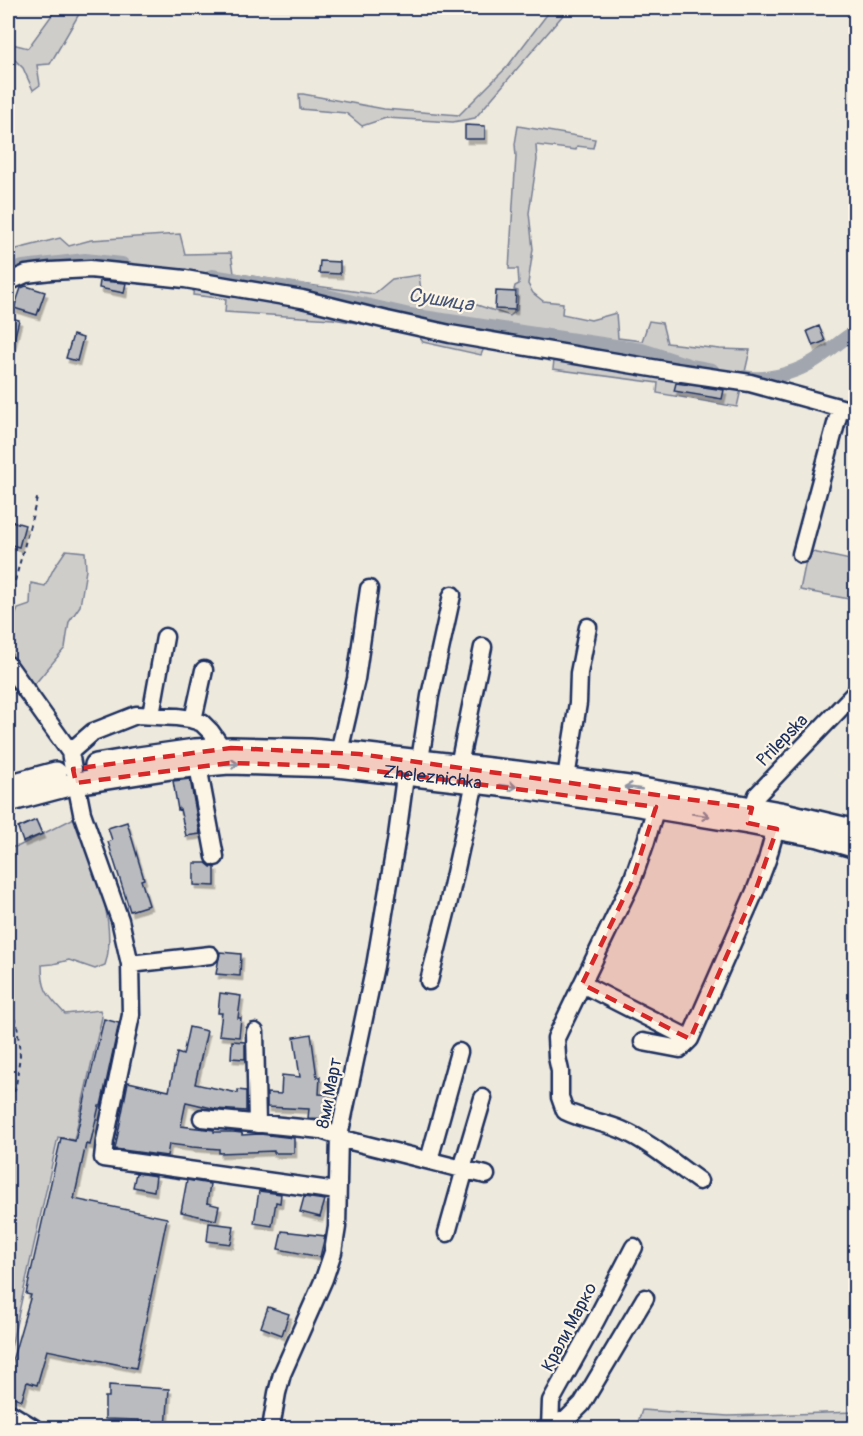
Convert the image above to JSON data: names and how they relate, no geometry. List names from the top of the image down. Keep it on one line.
{"streets":{"main road":["Zheleznichka"],"street":["Prilepska","8ми Март","Крали Марко"]},"crossings":[["Prilepska","Zheleznichka"],["Zheleznichka","8ми Март"]],"water":["Сушица"]}
